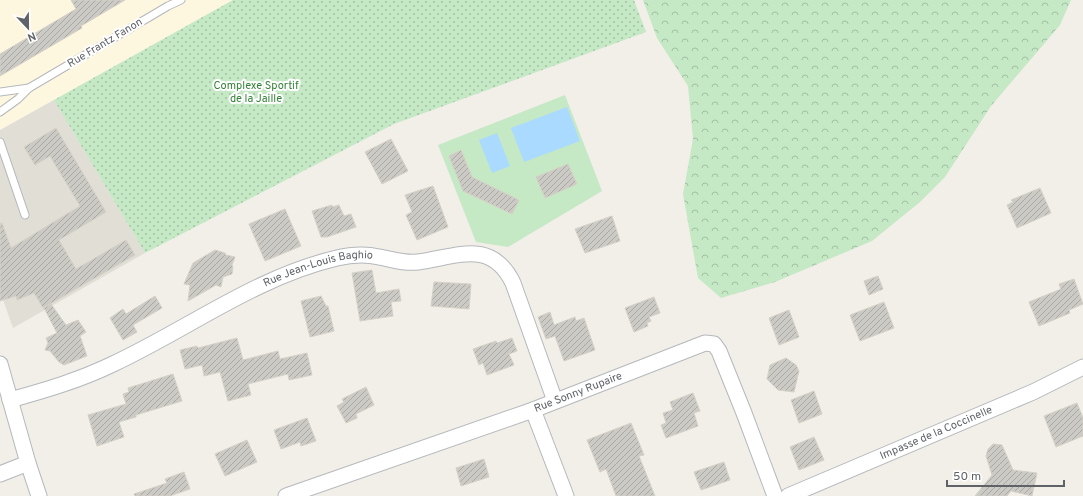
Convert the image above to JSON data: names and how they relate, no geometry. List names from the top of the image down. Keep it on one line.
{"streets":{"street":["Rue Jean-Louis Baghio","Rue Sonny Rupaire","Impasse de la Coccinelle"],"lane":["Rue Frantz Fanon"]},"crossings":[["Rue Jean-Louis Baghio","Rue Sonny Rupaire"]],"parks":["Complexe Sportif de la Jaille"],"scale_bar":"50 m","north":"bottom"}
